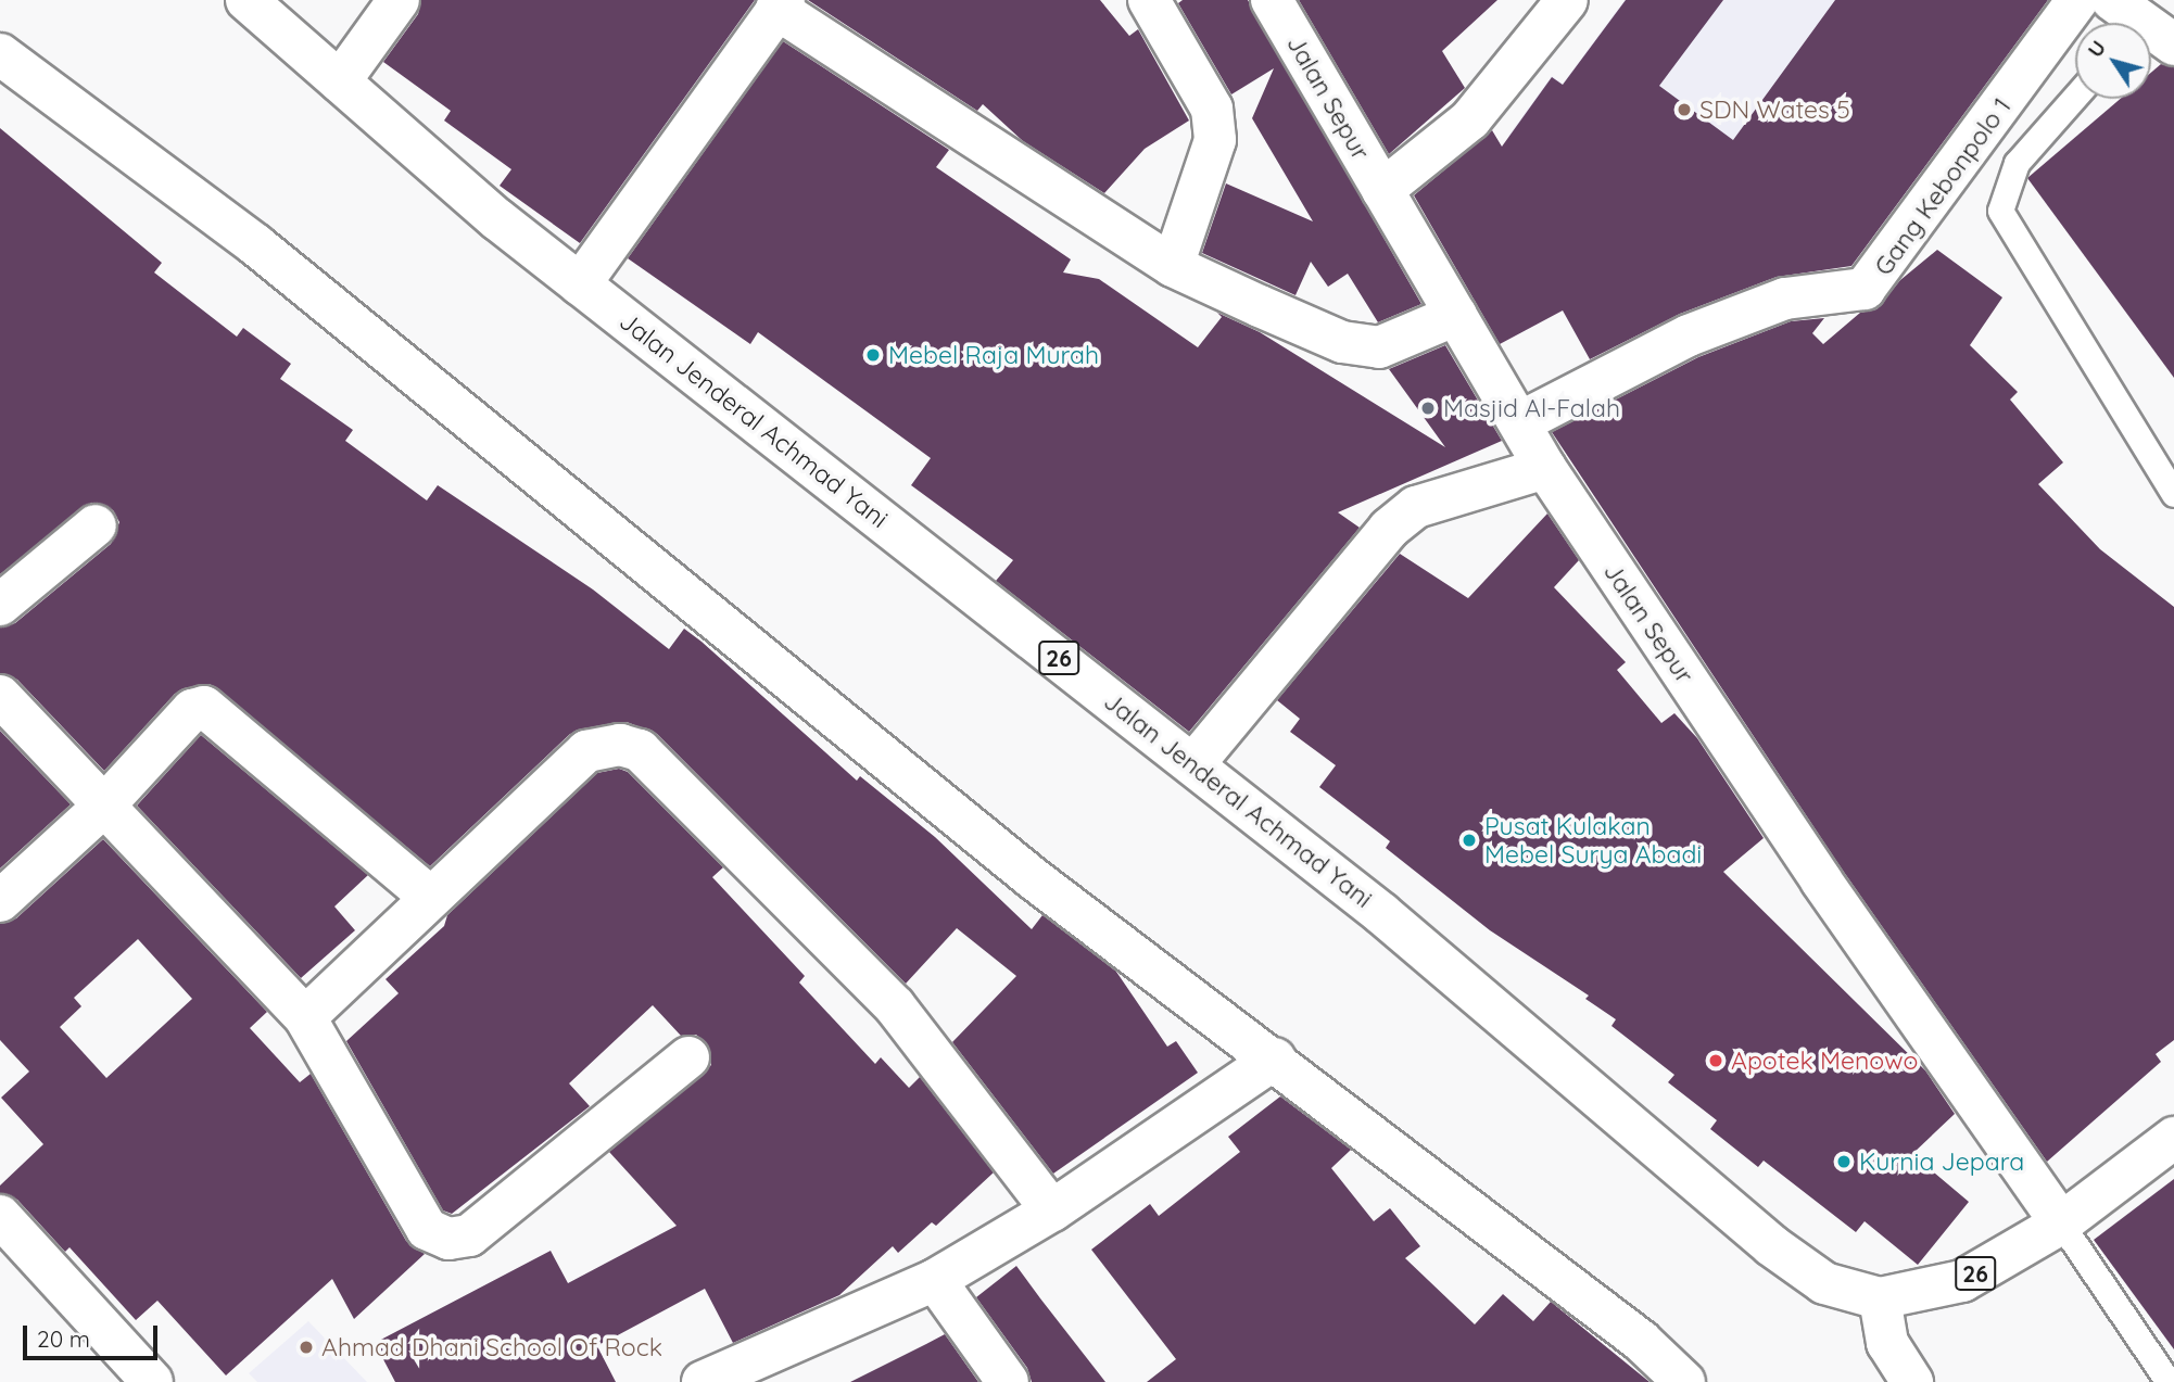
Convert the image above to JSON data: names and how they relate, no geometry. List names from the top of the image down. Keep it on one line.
{"streets":{"main road":["Jalan Sepur","Gang Kebonpolo 1","Jalan Jenderal Achmad Yani","26"]},"crossings":[["Jalan Sepur","Gang Kebonpolo 1"],["Jalan Sepur","26"],["Jalan Jenderal Achmad Yani","26"]],"places":["SDN Wates 5","Mebel Raja Murah","Masjid Al-Falah","Pusat Kulakan Mebel Surya Abadi","Apotek Menowo","Kurnia Jepara","Ahmad Dhani School Of Rock"],"scale_bar":"20 m","north":"top left"}
